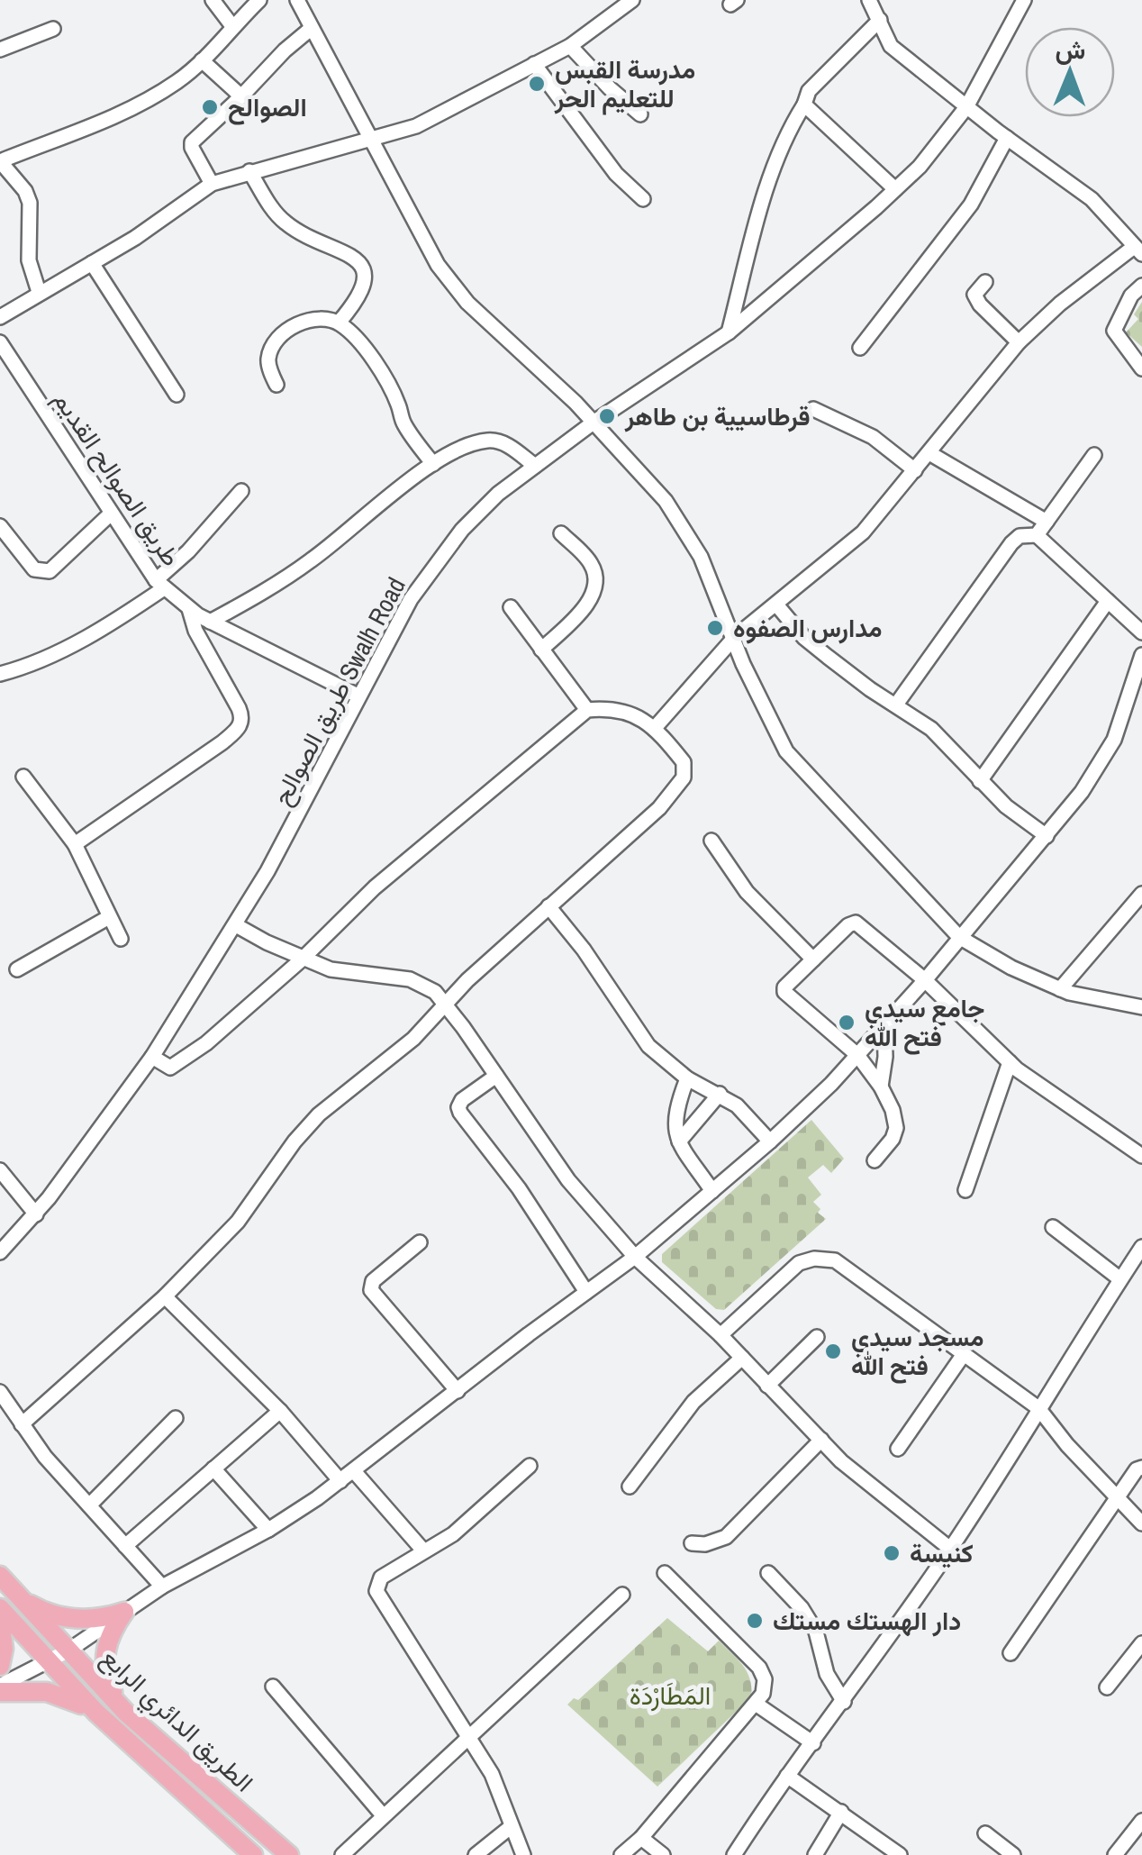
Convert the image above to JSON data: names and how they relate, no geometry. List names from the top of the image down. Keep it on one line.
{"streets":{"main road":["الطريق الدائري الرابع"],"street":["طريق الصوالح القديم","طريق الصوالح Swalh Road"]},"crossings":[["طريق الصوالح القديم","طريق الصوالح Swalh Road"]],"parks":["المَطَارْدَة"],"places":["مدرسة القبس للتعليم الحر","الصوالح","قرطاسيية بن طاهر","مدارس الصفوه","جامع سيدي فتح الله","مسجد سيدي فتح الله","كنيسة","دار الهستك مستك"],"north":"top"}
